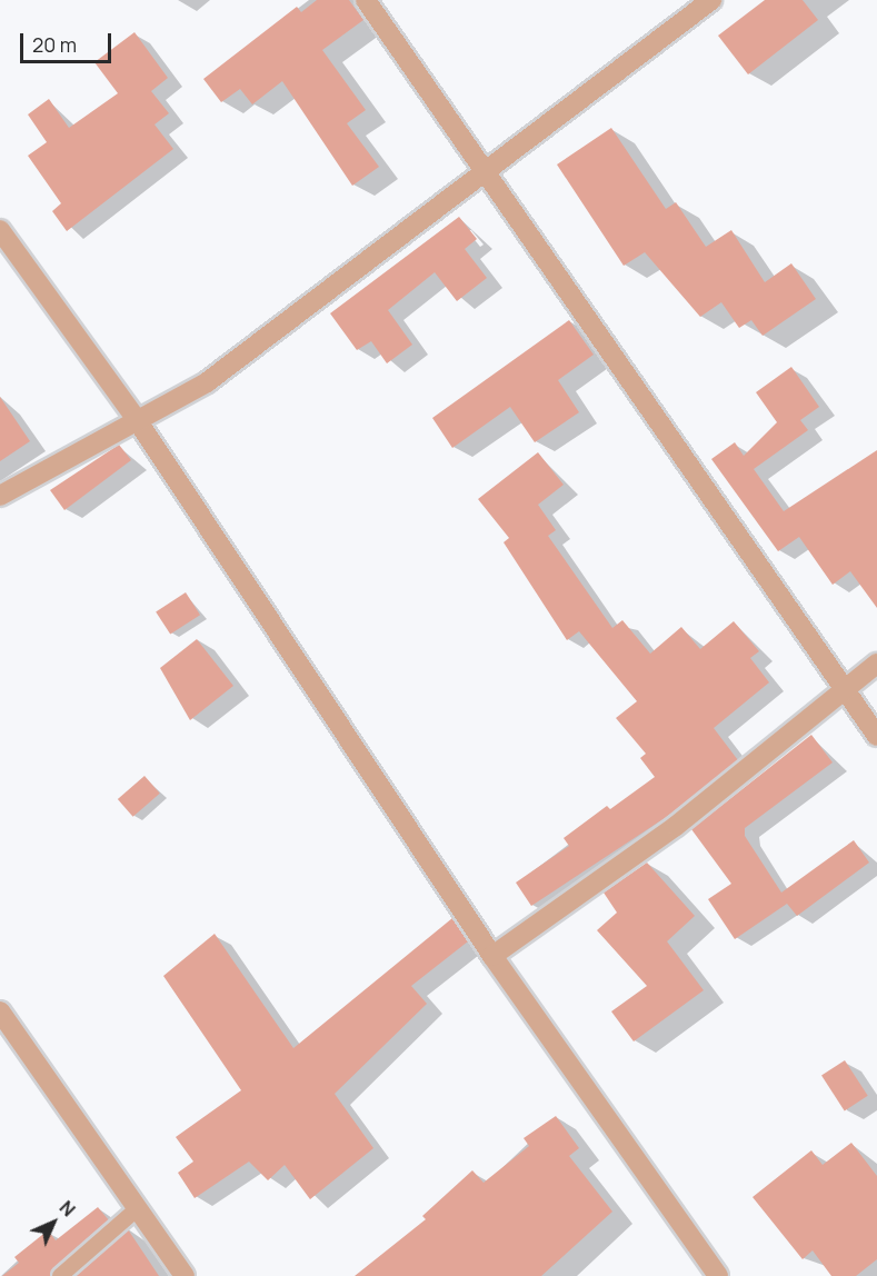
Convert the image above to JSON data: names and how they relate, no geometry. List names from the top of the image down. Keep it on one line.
{"scale_bar":"20 m","north":"top right"}
